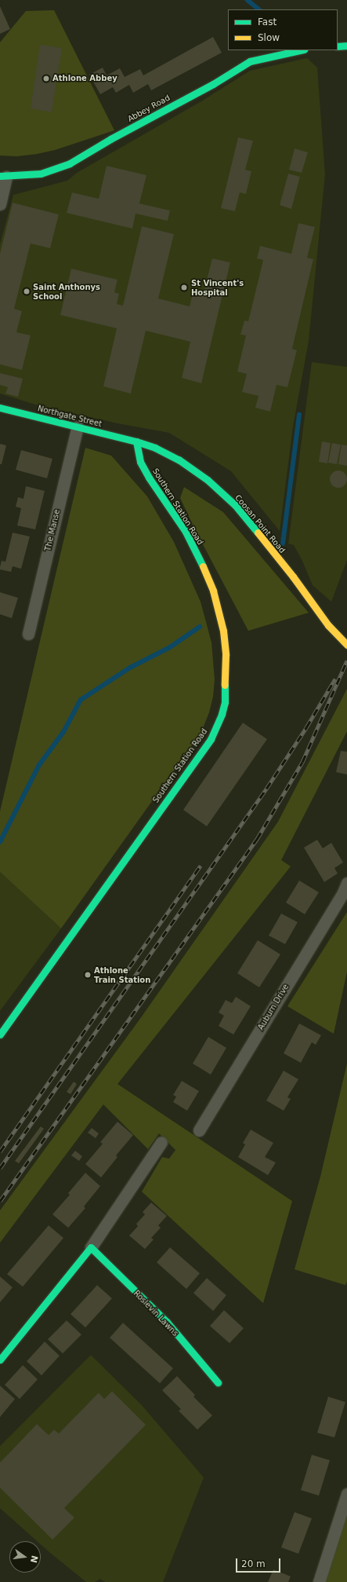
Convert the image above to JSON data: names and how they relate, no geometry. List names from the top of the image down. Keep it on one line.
{"streets":{"street":["Abbey Road","Northgate Street","Southern Station Road","Coosan Point Road","The Manse","Auburn Drive","Roslevin Lawns"]},"crossings":[["Northgate Street","Southern Station Road"],["Northgate Street","Coosan Point Road"],["Northgate Street","The Manse"],["Southern Station Road","Coosan Point Road"]],"places":["Athlone Abbey","St Vincent's Hospital","Saint Anthonys School","Athlone Train Station"],"legend":["Fast","Slow"],"scale_bar":"20 m","north":"right"}
